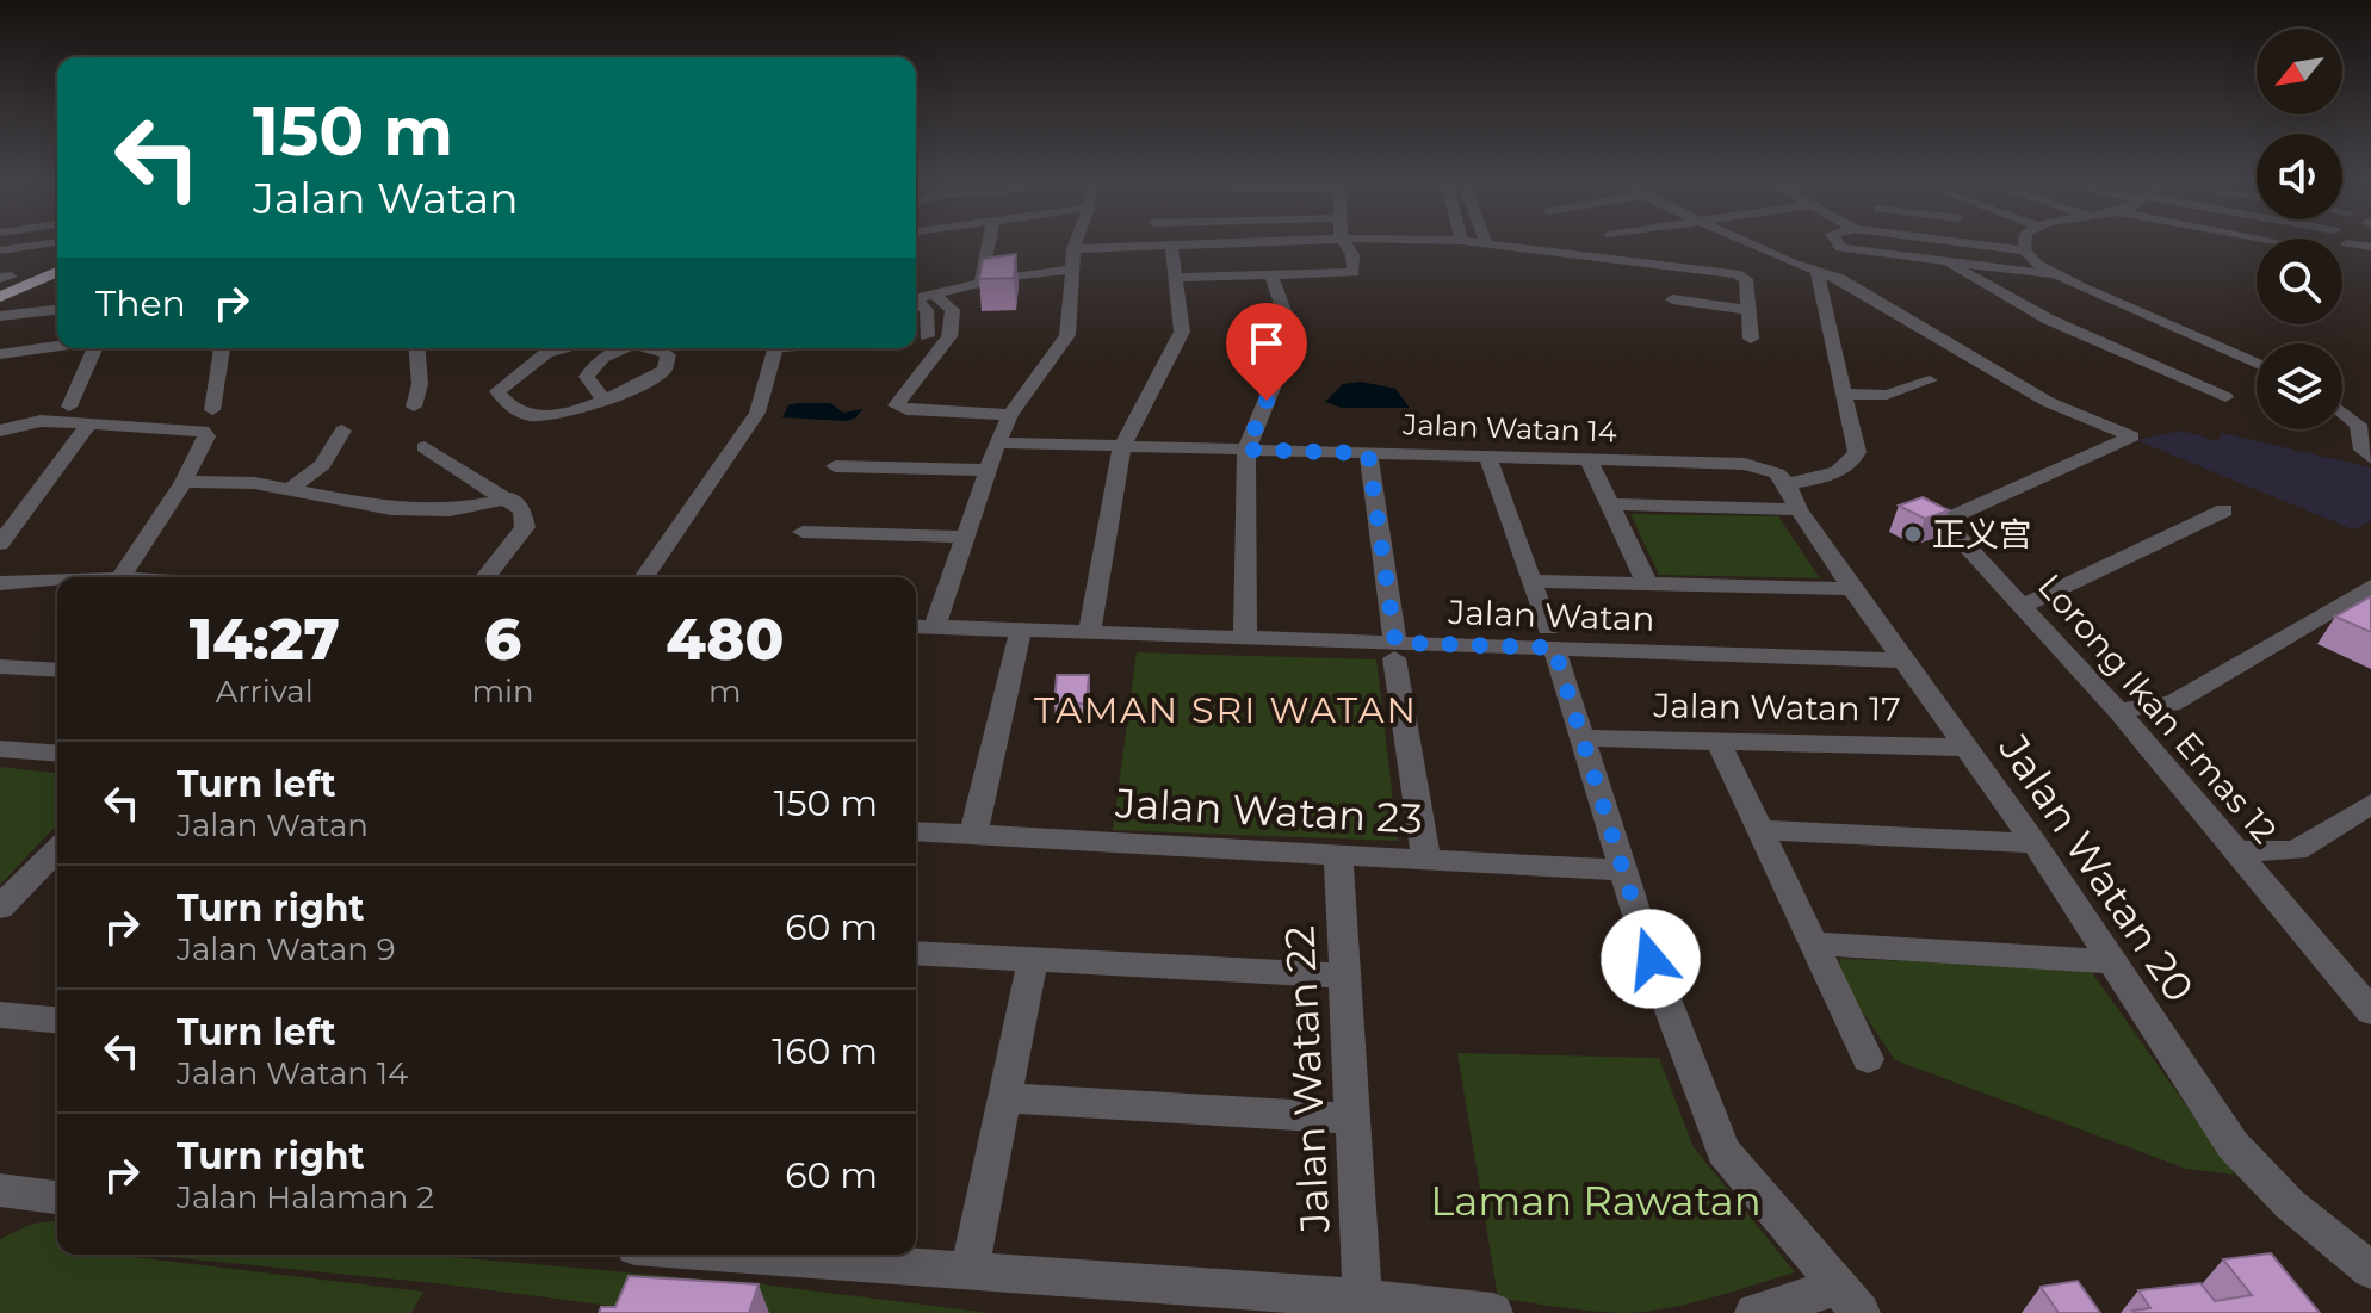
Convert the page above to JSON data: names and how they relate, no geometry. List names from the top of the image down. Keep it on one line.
{"streets":{"street":["Jalan Watan 14","Jalan Watan","Jalan Watan 17","Lorong Ikan Emas 12","Jalan Watan 23","Jalan Watan 20","Jalan Watan 22"]},"crossings":[["Jalan Watan 14","Jalan Watan 20"],["Jalan Watan","Jalan Watan 20"],["Jalan Watan 17","Jalan Watan 20"],["Jalan Watan 23","Jalan Watan 22"]],"districts":["TAMAN SRI WATAN"],"parks":["Laman Rawatan"],"places":["正义宫"],"north":"bottom left","page":{"turn":["150 m","Jalan Watan"],"then":"Then","eta":["14:27","Arrival","6","min","480","m"],"list":[{"name":"Turn left","note":"Jalan Watan","value":"150 m"},{"name":"Turn right","note":"Jalan Watan 9","value":"60 m"},{"name":"Turn left","note":"Jalan Watan 14","value":"160 m"},{"name":"Turn right","note":"Jalan Halaman 2","value":"60 m"}]}}
